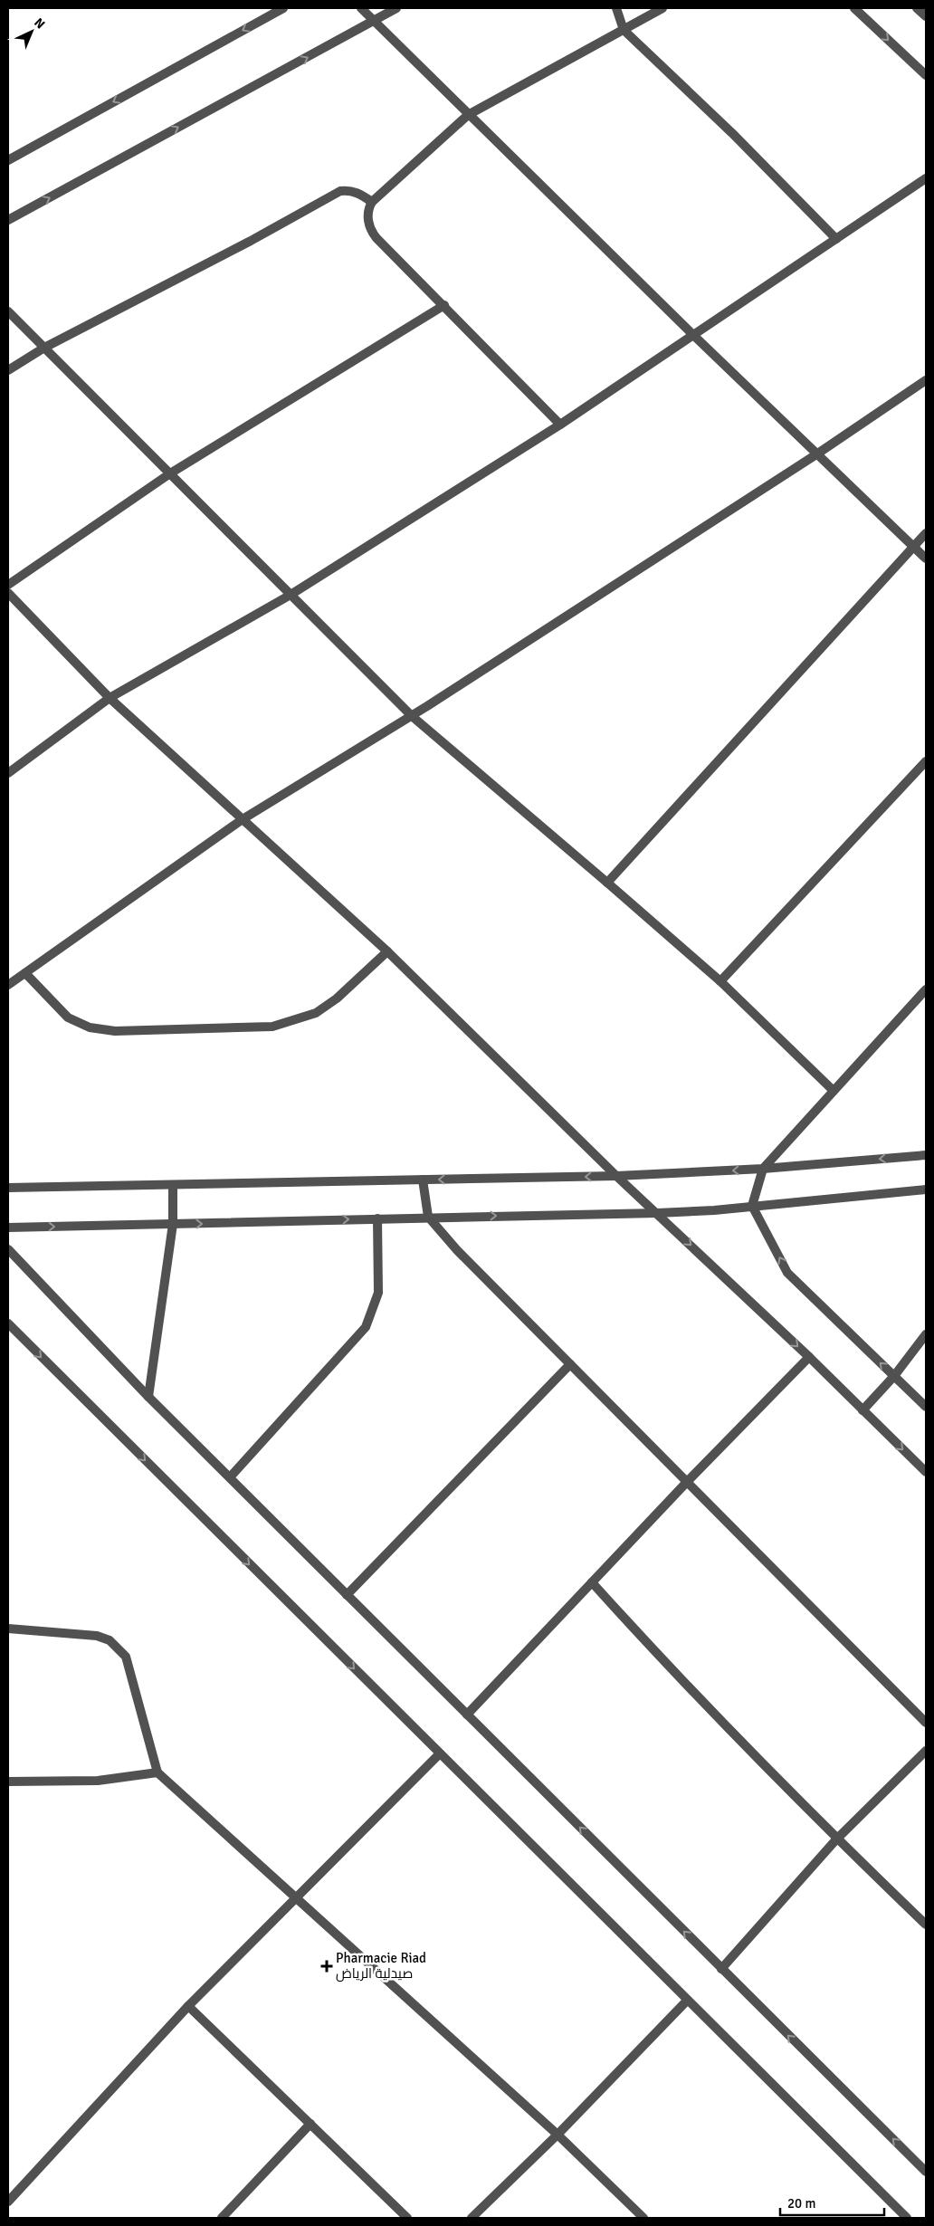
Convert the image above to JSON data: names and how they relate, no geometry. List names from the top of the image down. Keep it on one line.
{"places":{"health":["Pharmacie Riad صيدلية الرياض"]},"scale_bar":"20 m","north":"top right"}
